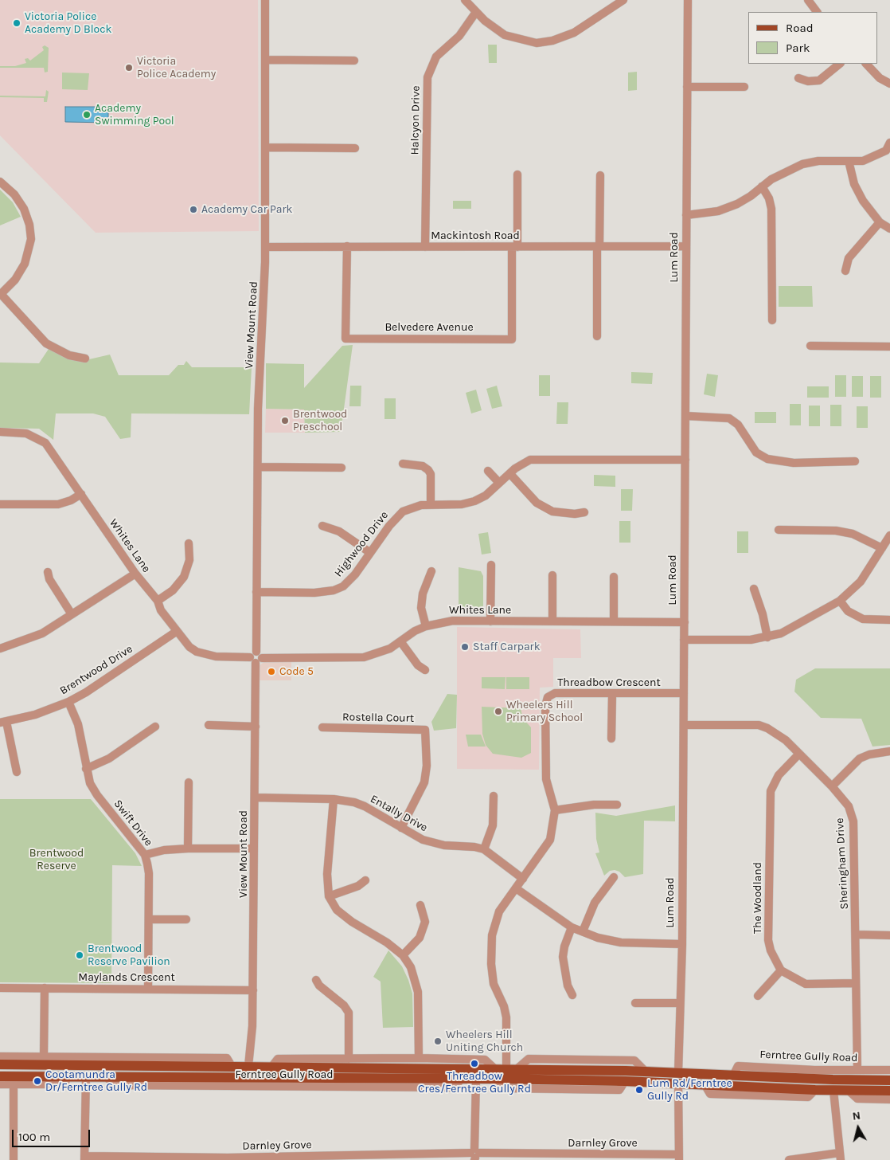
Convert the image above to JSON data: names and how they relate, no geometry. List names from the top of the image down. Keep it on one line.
{"streets":{"main road":["Lum Road","Ferntree Gully Road"],"street":["Halcyon Drive","Mackintosh Road","View Mount Road","Belvedere Avenue","Highwood Drive","Whites Lane","Brentwood Drive","Threadbow Crescent","Rostella Court","Entally Drive","Swift Drive","Sheringham Drive","The Woodland","Maylands Crescent","Darnley Grove"]},"crossings":[["Halcyon Drive","Mackintosh Road"],["Mackintosh Road","Lum Road"],["Mackintosh Road","View Mount Road"],["Mackintosh Road","Belvedere Avenue"],["Lum Road","Highwood Drive"],["Lum Road","Whites Lane"],["Lum Road","Threadbow Crescent"],["Lum Road","Sheringham Drive"],["Lum Road","Ferntree Gully Road"],["Lum Road","Darnley Grove"],["View Mount Road","Highwood Drive"],["View Mount Road","Whites Lane"],["View Mount Road","Entally Drive"],["View Mount Road","Maylands Crescent"],["View Mount Road","Ferntree Gully Road"],["Whites Lane","Brentwood Drive"],["Brentwood Drive","Swift Drive"],["Threadbow Crescent","Entally Drive"],["Threadbow Crescent","Ferntree Gully Road"],["Rostella Court","Entally Drive"],["Swift Drive","Maylands Crescent"],["Sheringham Drive","The Woodland"],["Sheringham Drive","Ferntree Gully Road"]],"parks":["Brentwood Reserve"],"places":["Victoria Police Academy D Block","Victoria Police Academy","Academy Swimming Pool","Academy Car Park","Brentwood Preschool","Staff Carpark","Code 5","Wheelers Hill Primary School","Brentwood Reserve Pavilion","Wheelers Hill Uniting Church","Threadbow Cres/Ferntree Gully Rd","Cootamundra Dr/Ferntree Gully Rd","Lum Rd/Ferntree Gully Rd"],"legend":["Road","Park"],"scale_bar":"100 m","north":"top"}
